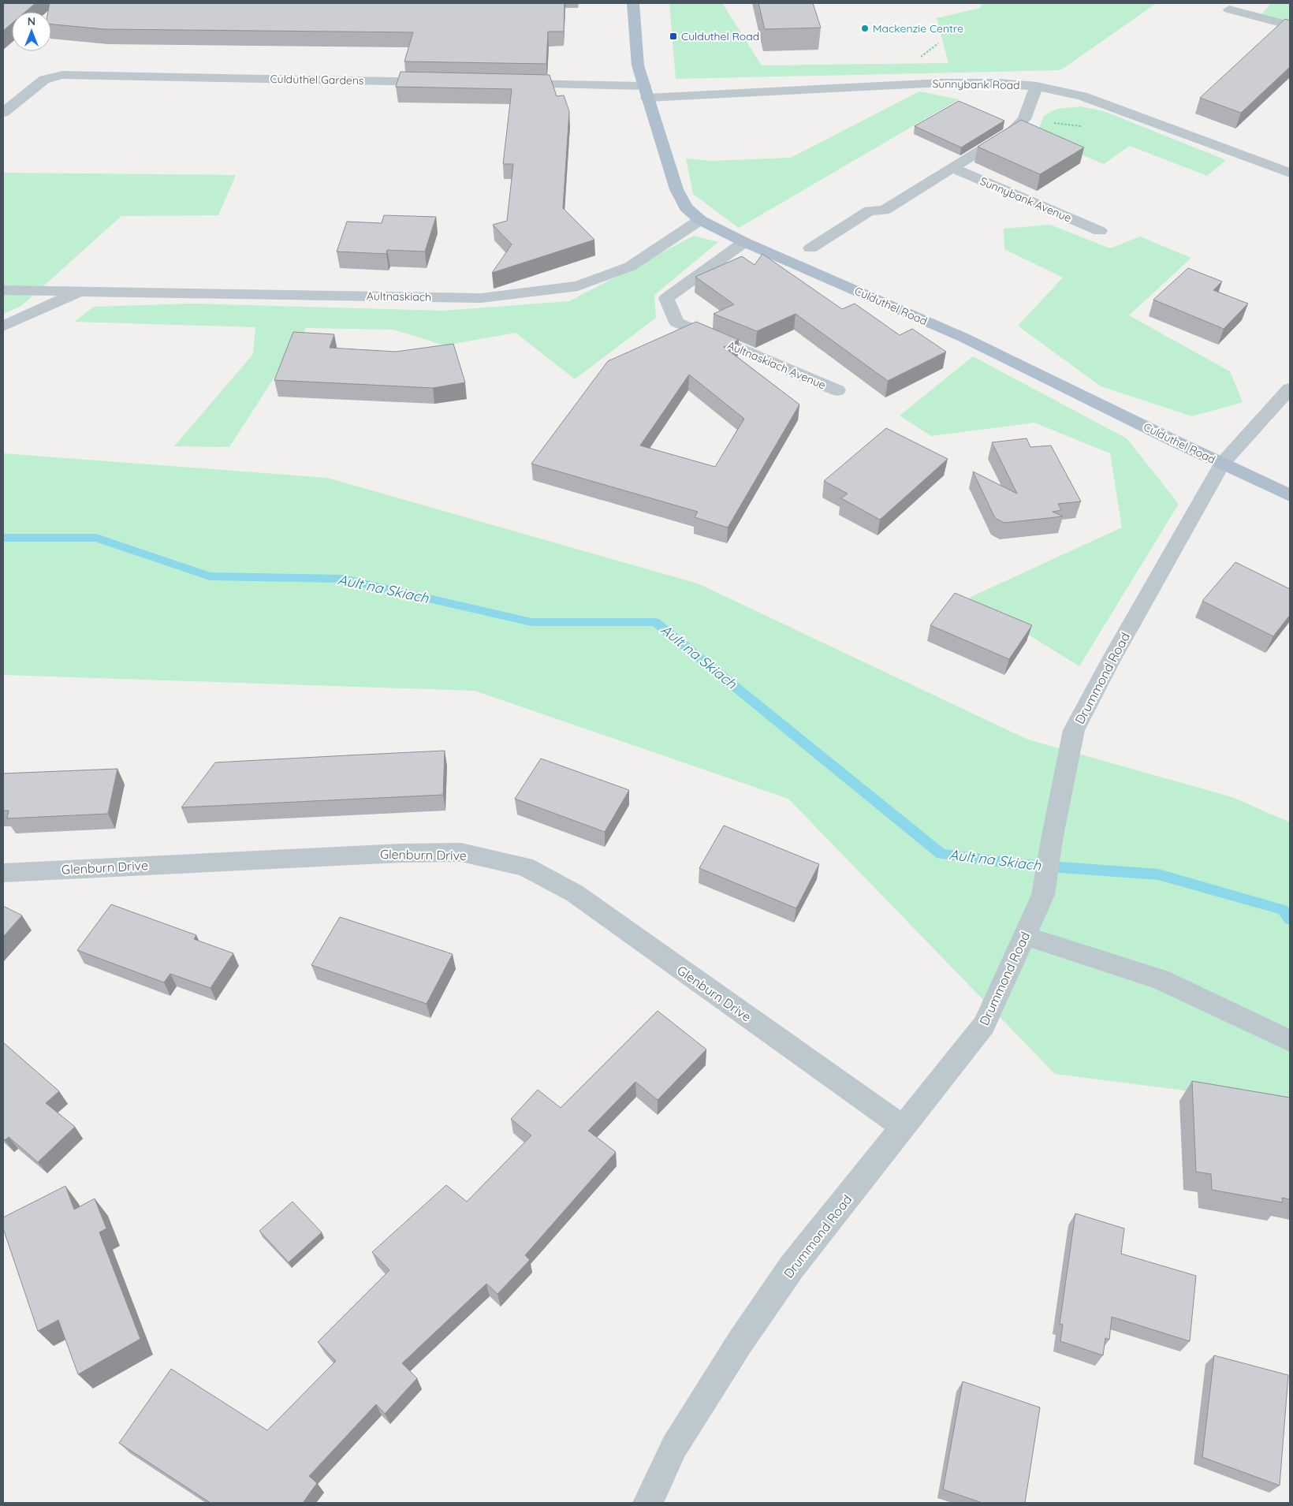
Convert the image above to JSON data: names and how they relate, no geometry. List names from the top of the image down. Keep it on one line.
{"streets":{"main road":["Culduthel Road"],"street":["Culduthel Gardens","Sunnybank Road","Sunnybank Avenue","Aultnaskiach","Aultnaskiach Avenue","Drummond Road","Glenburn Drive"]},"crossings":[["Sunnybank Road","Culduthel Road"],["Aultnaskiach","Culduthel Road"],["Culduthel Road","Aultnaskiach Avenue"],["Culduthel Road","Drummond Road"],["Drummond Road","Glenburn Drive"]],"water":["Ault na Skiach"],"places":{"other":["Mackenzie Centre"],"transit":["Culduthel Road"]},"north":"top"}
